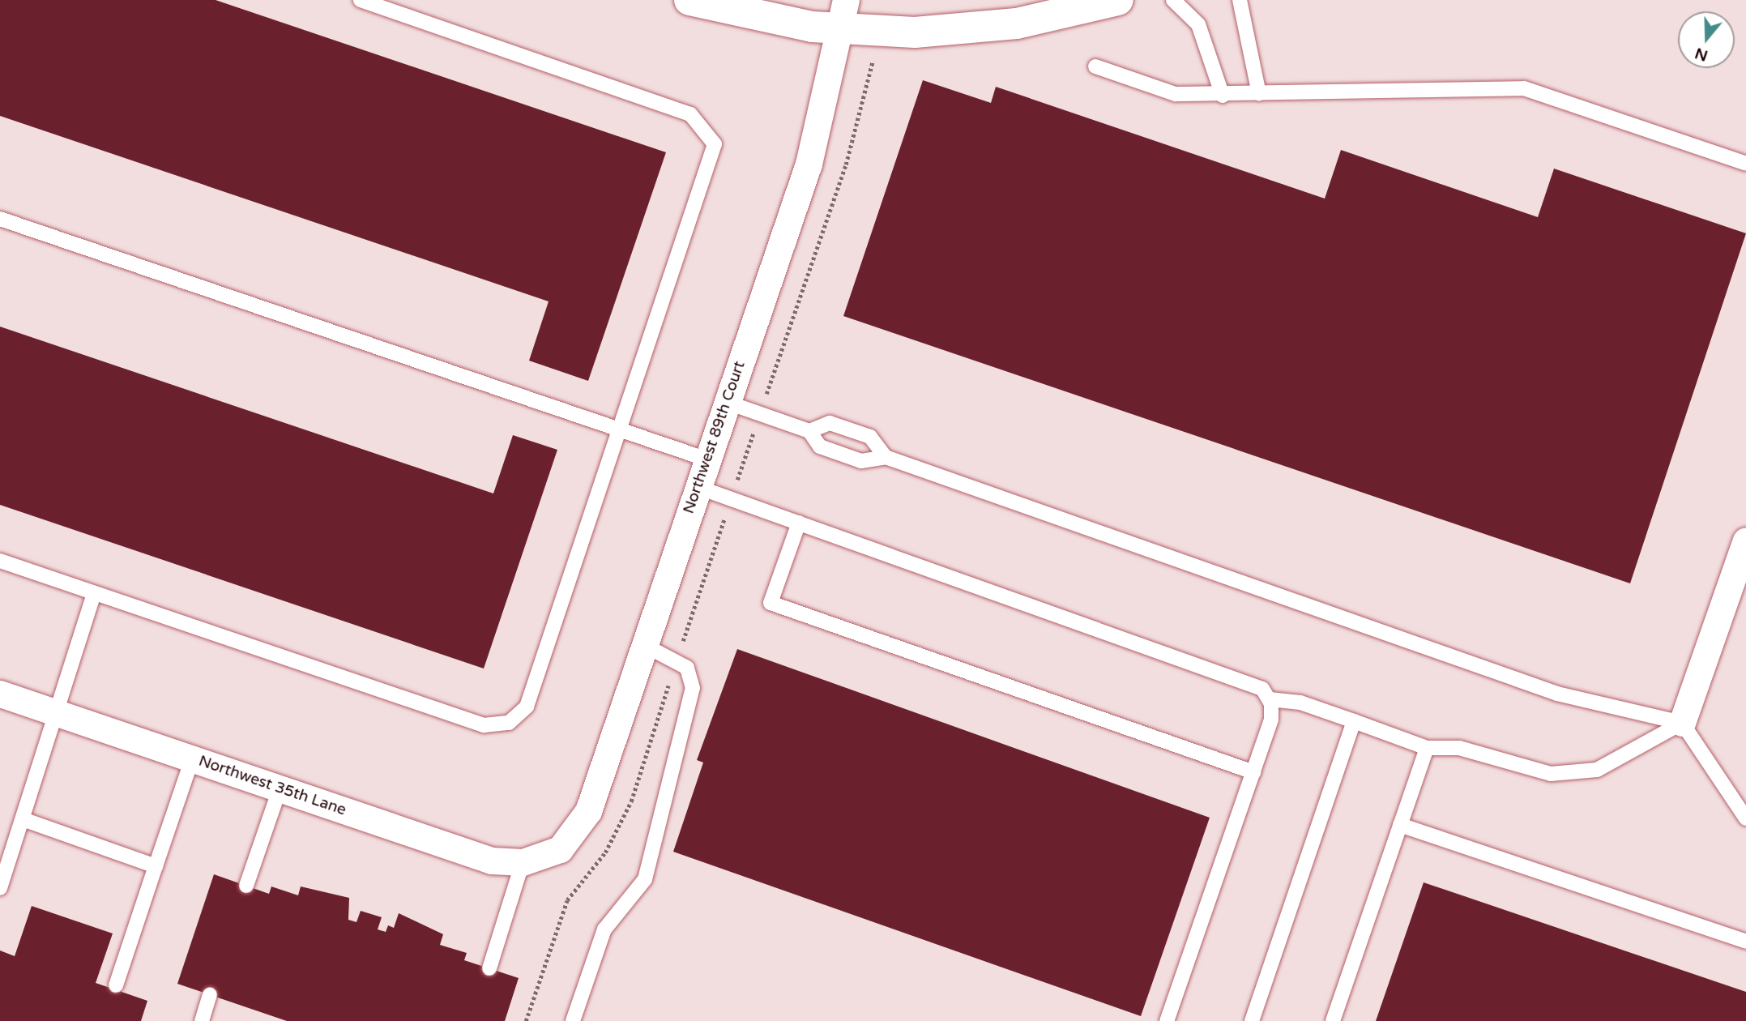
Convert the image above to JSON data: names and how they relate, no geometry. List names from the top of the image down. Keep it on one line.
{"streets":{"street":["Northwest 89th Court","Northwest 35th Lane"]},"crossings":[["Northwest 89th Court","Northwest 35th Lane"]],"north":"bottom"}
